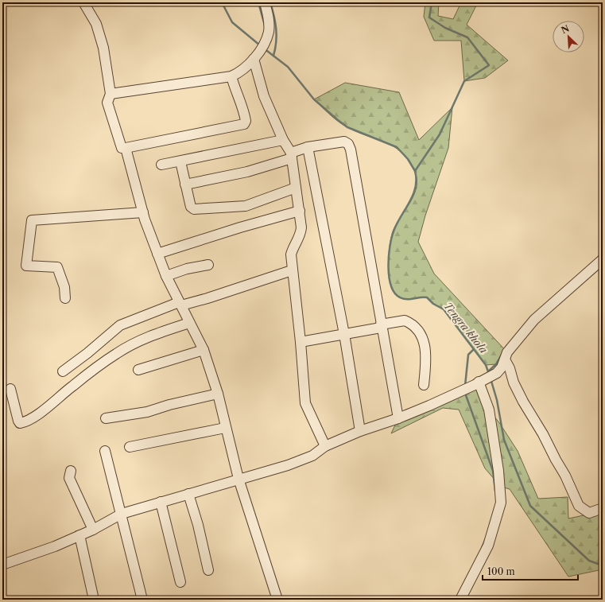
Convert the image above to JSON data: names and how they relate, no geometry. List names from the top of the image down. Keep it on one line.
{"water":["Tengra khola"],"scale_bar":"100 m","north":"top left"}
